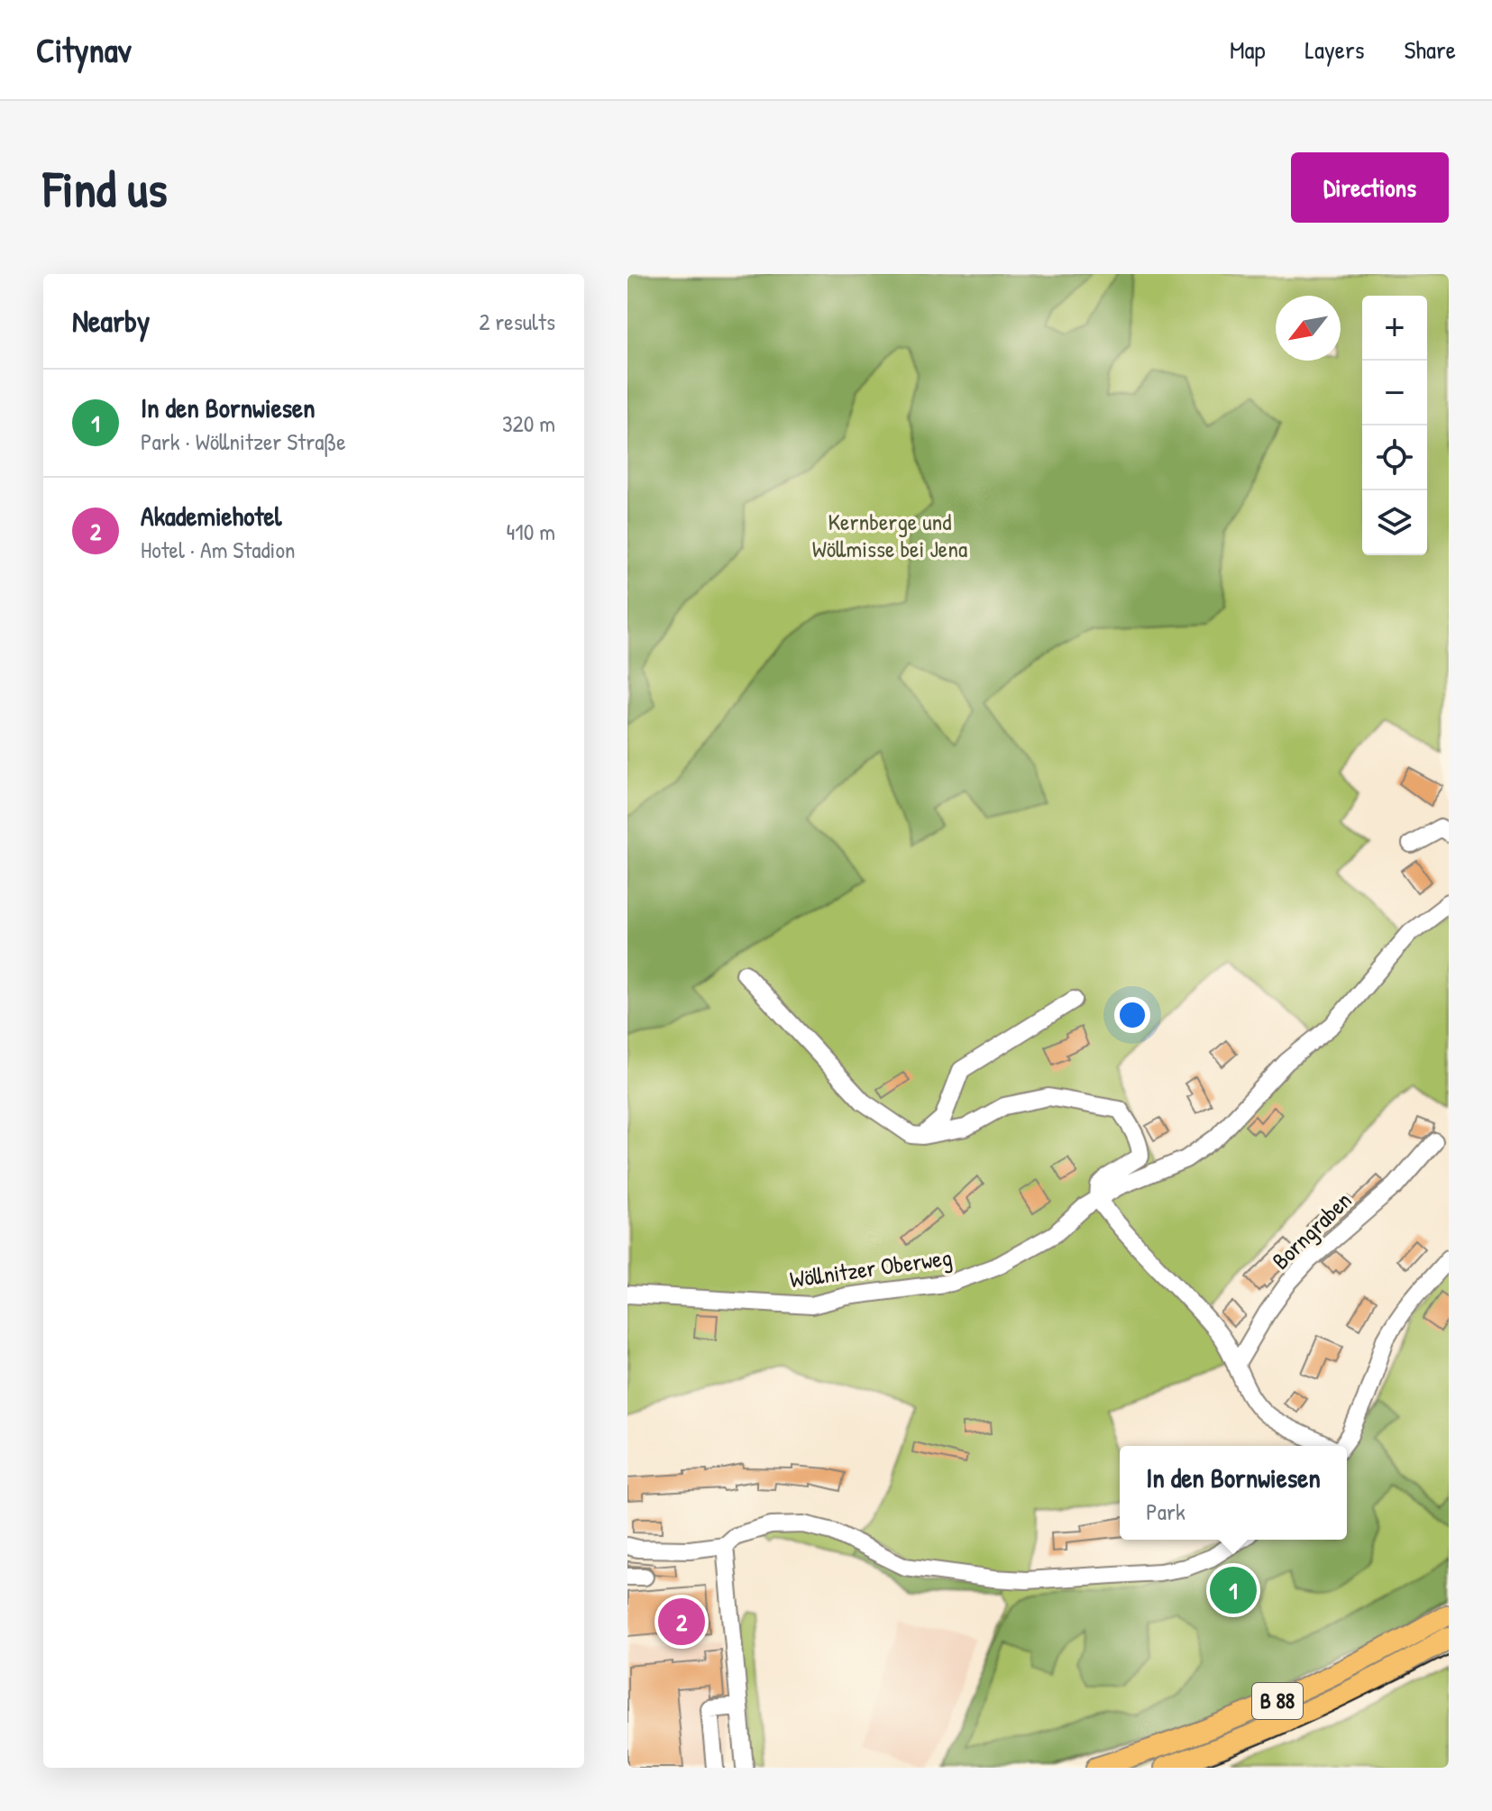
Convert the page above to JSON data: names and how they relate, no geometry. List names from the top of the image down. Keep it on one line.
{"streets":{"main road":["B 88"],"street":["Borngraben","Wöllnitzer Oberweg"]},"parks":["Kernberge und Wöllmisse bei Jena"],"north":"bottom left","page":{"header":"Citynav","nav":["Map","Layers","Share"],"buttons":"Directions","title":"Find us","heading":["Nearby","2 results"],"map_buttons":["+","−"],"list":[{"mark":"1","name":"In den Bornwiesen","note":"Park · Wöllnitzer Straße","value":"320 m"},{"mark":"2","name":"Akademiehotel","note":"Hotel · Am Stadion","value":"410 m"}],"popup":["In den Bornwiesen","Park"],"pins":["1","2"]}}
